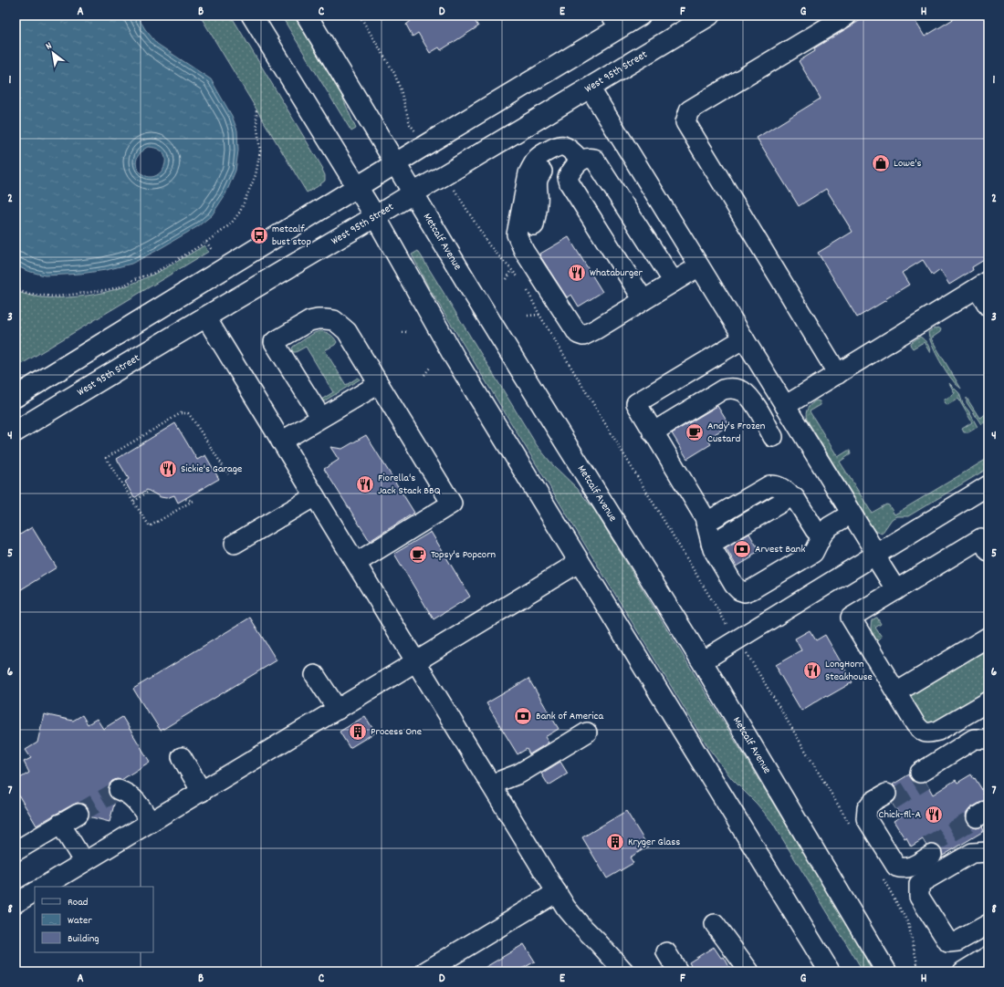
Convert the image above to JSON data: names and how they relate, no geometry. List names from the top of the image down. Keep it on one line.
{"streets":{"main road":["West 95th Street","Metcalf Avenue"]},"crossings":[["West 95th Street","Metcalf Avenue"]],"places":{"shop":["Lowe's"],"bus stop":["metcalf bust stop"],"restaurant":["Whataburger","Sickie's Garage","Fiorella's Jack Stack BBQ","LongHorn Steakhouse","Chick-fil-A"],"cafe":["Andy's Frozen Custard","Topsy's Popcorn"],"bank":["Arvest Bank","Bank of America"],"building":["Process One","Kryger Glass"]},"legend":["Road","Water","Building"],"north":"top left","grid":{"columns":["A","B","C","D","E","F","G","H"],"rows":["1","2","3","4","5","6","7","8"]}}
